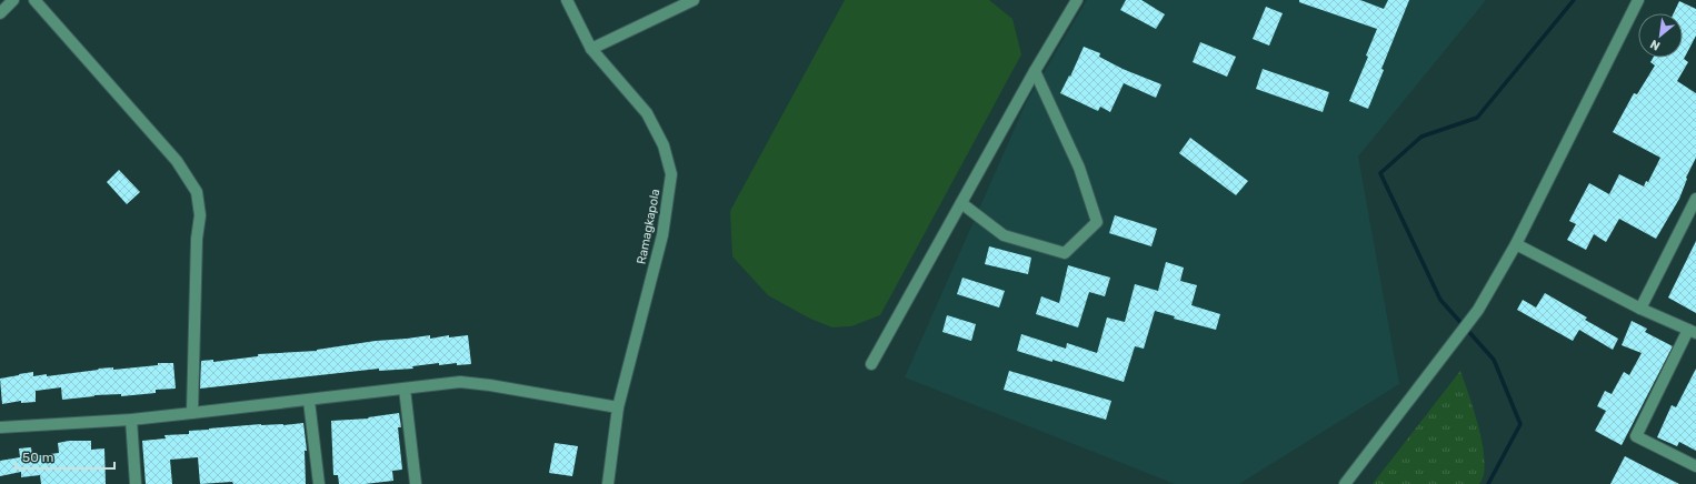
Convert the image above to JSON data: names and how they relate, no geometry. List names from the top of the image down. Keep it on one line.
{"streets":{"street":["Ramagkapola"]},"scale_bar":"50 m","north":"bottom left"}
